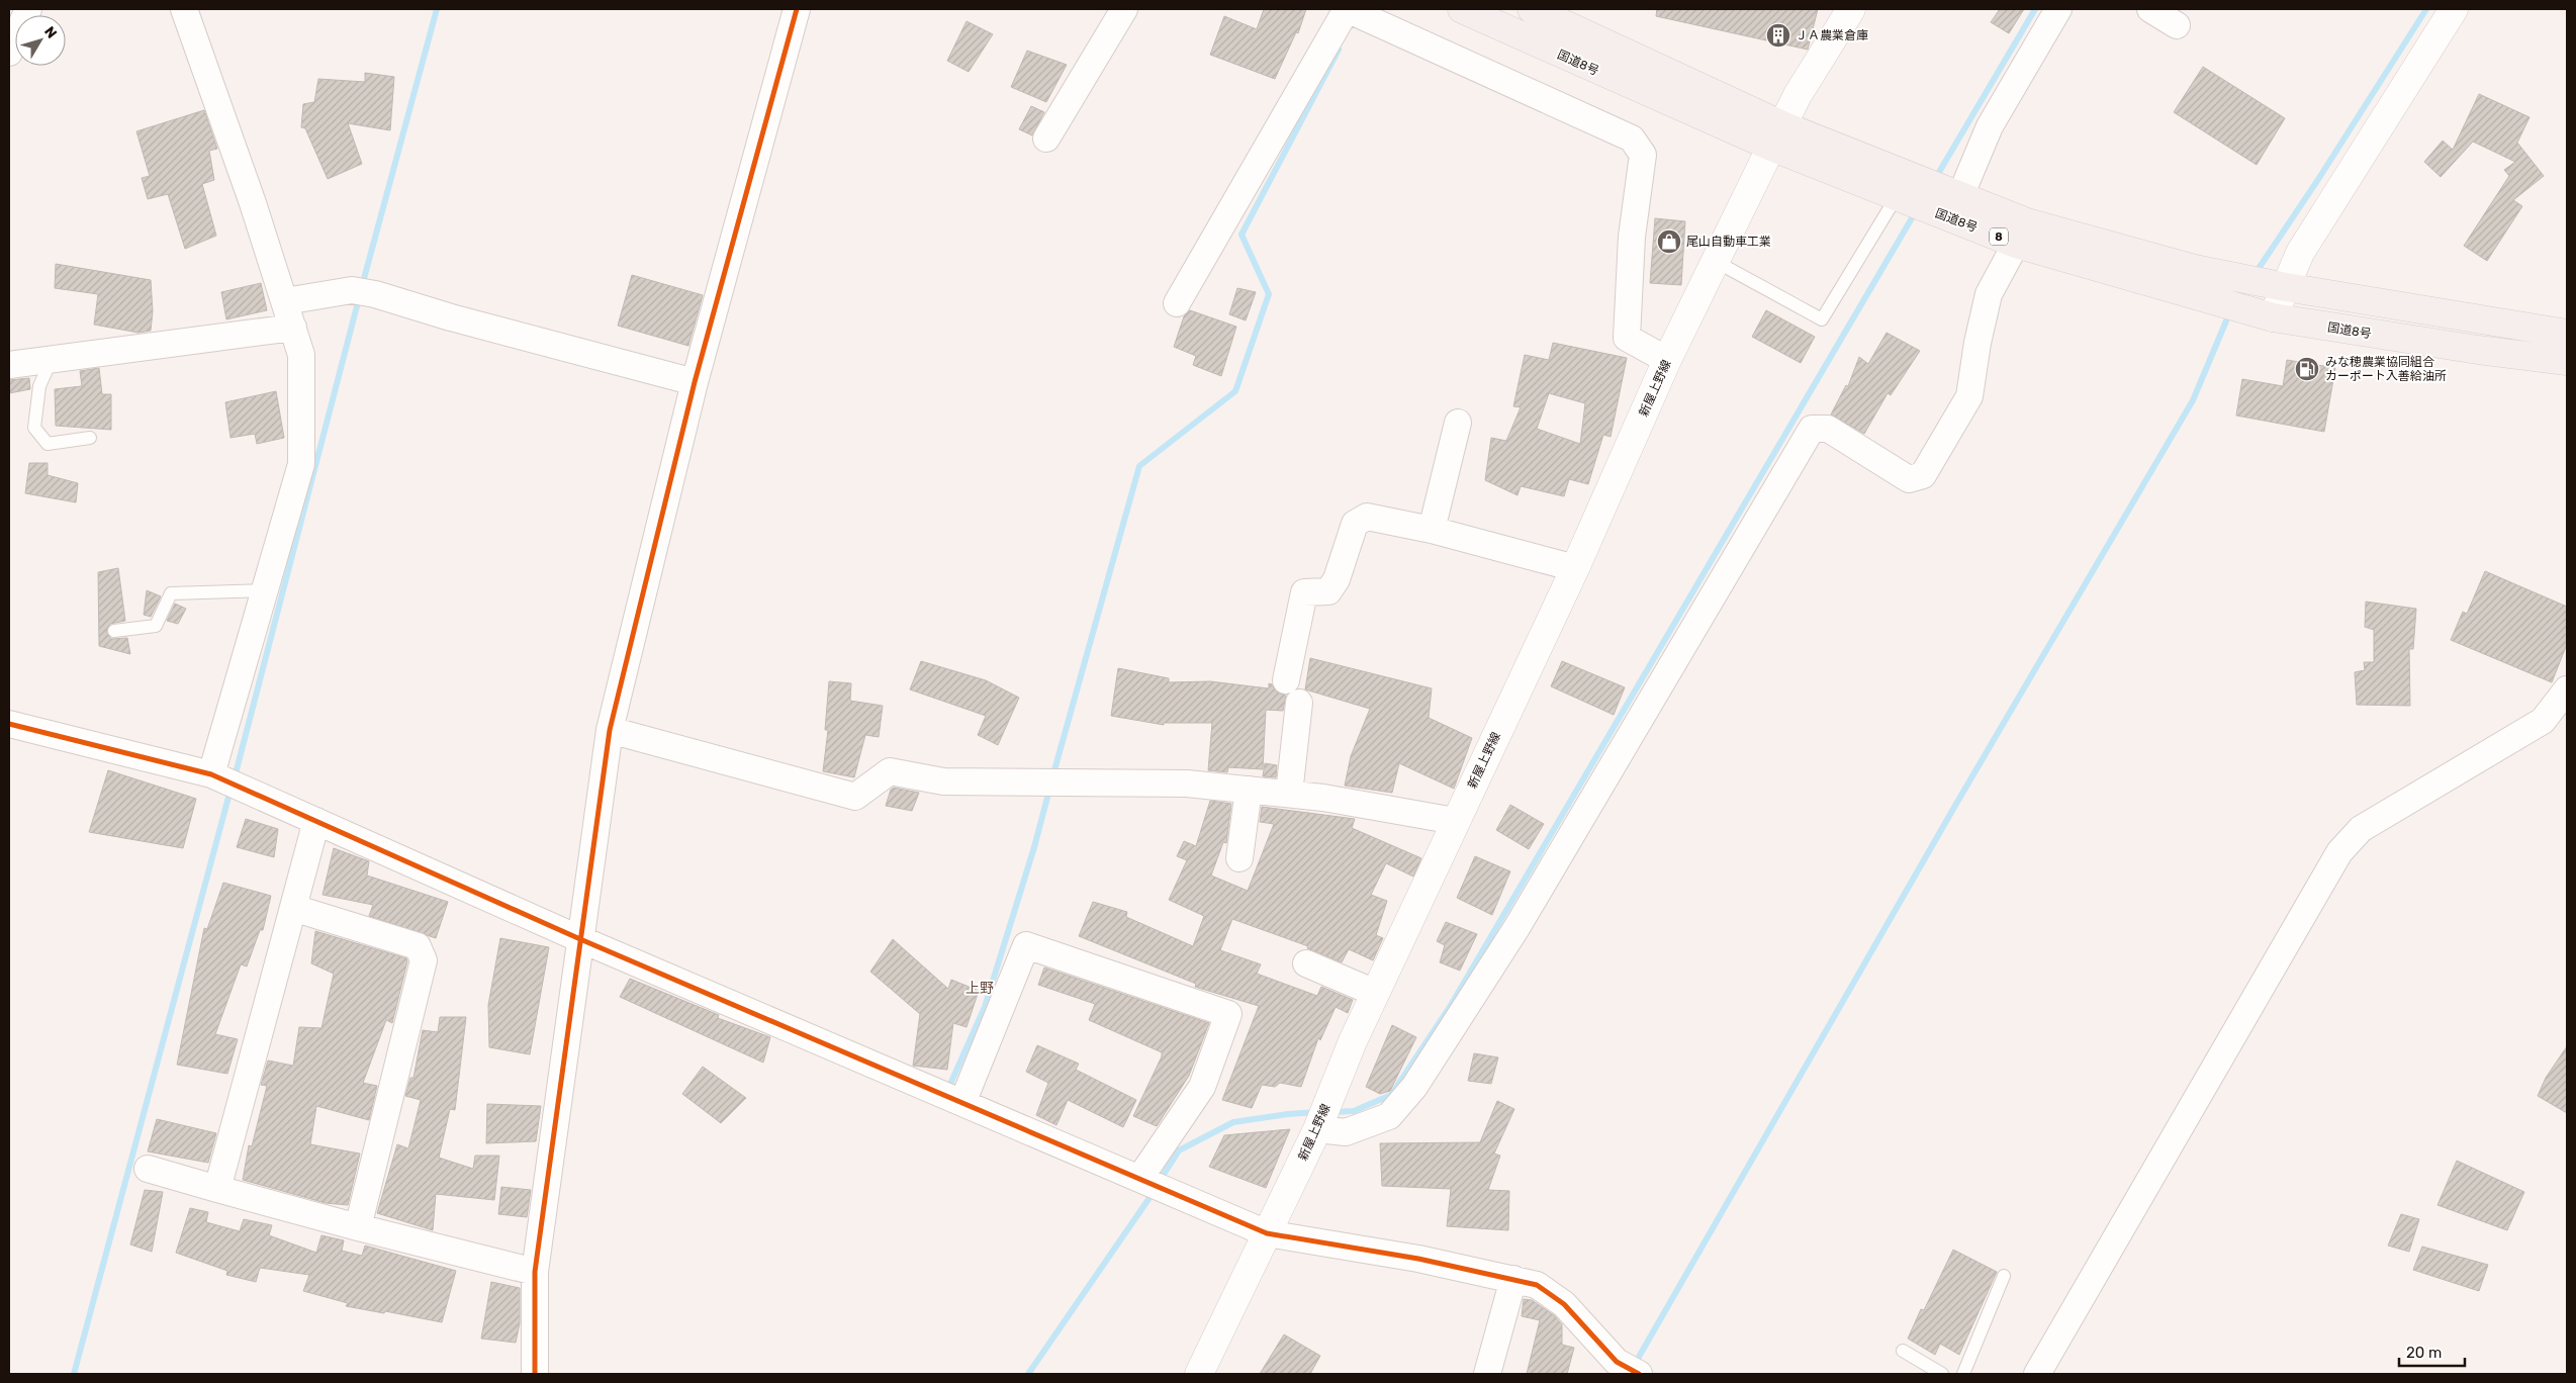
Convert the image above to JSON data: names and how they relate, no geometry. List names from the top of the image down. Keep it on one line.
{"streets":{"highway":["国道8号","8"],"main road":["新屋上野線"]},"crossings":[["国道8号","新屋上野線"]],"districts":["上野"],"places":{"building":["ＪＡ農業倉庫"],"shop":["尾山自動車工業"],"fuel station":["みな穂農業協同組合 カーポート入善給油所"]},"scale_bar":"20 m","north":"top right"}
